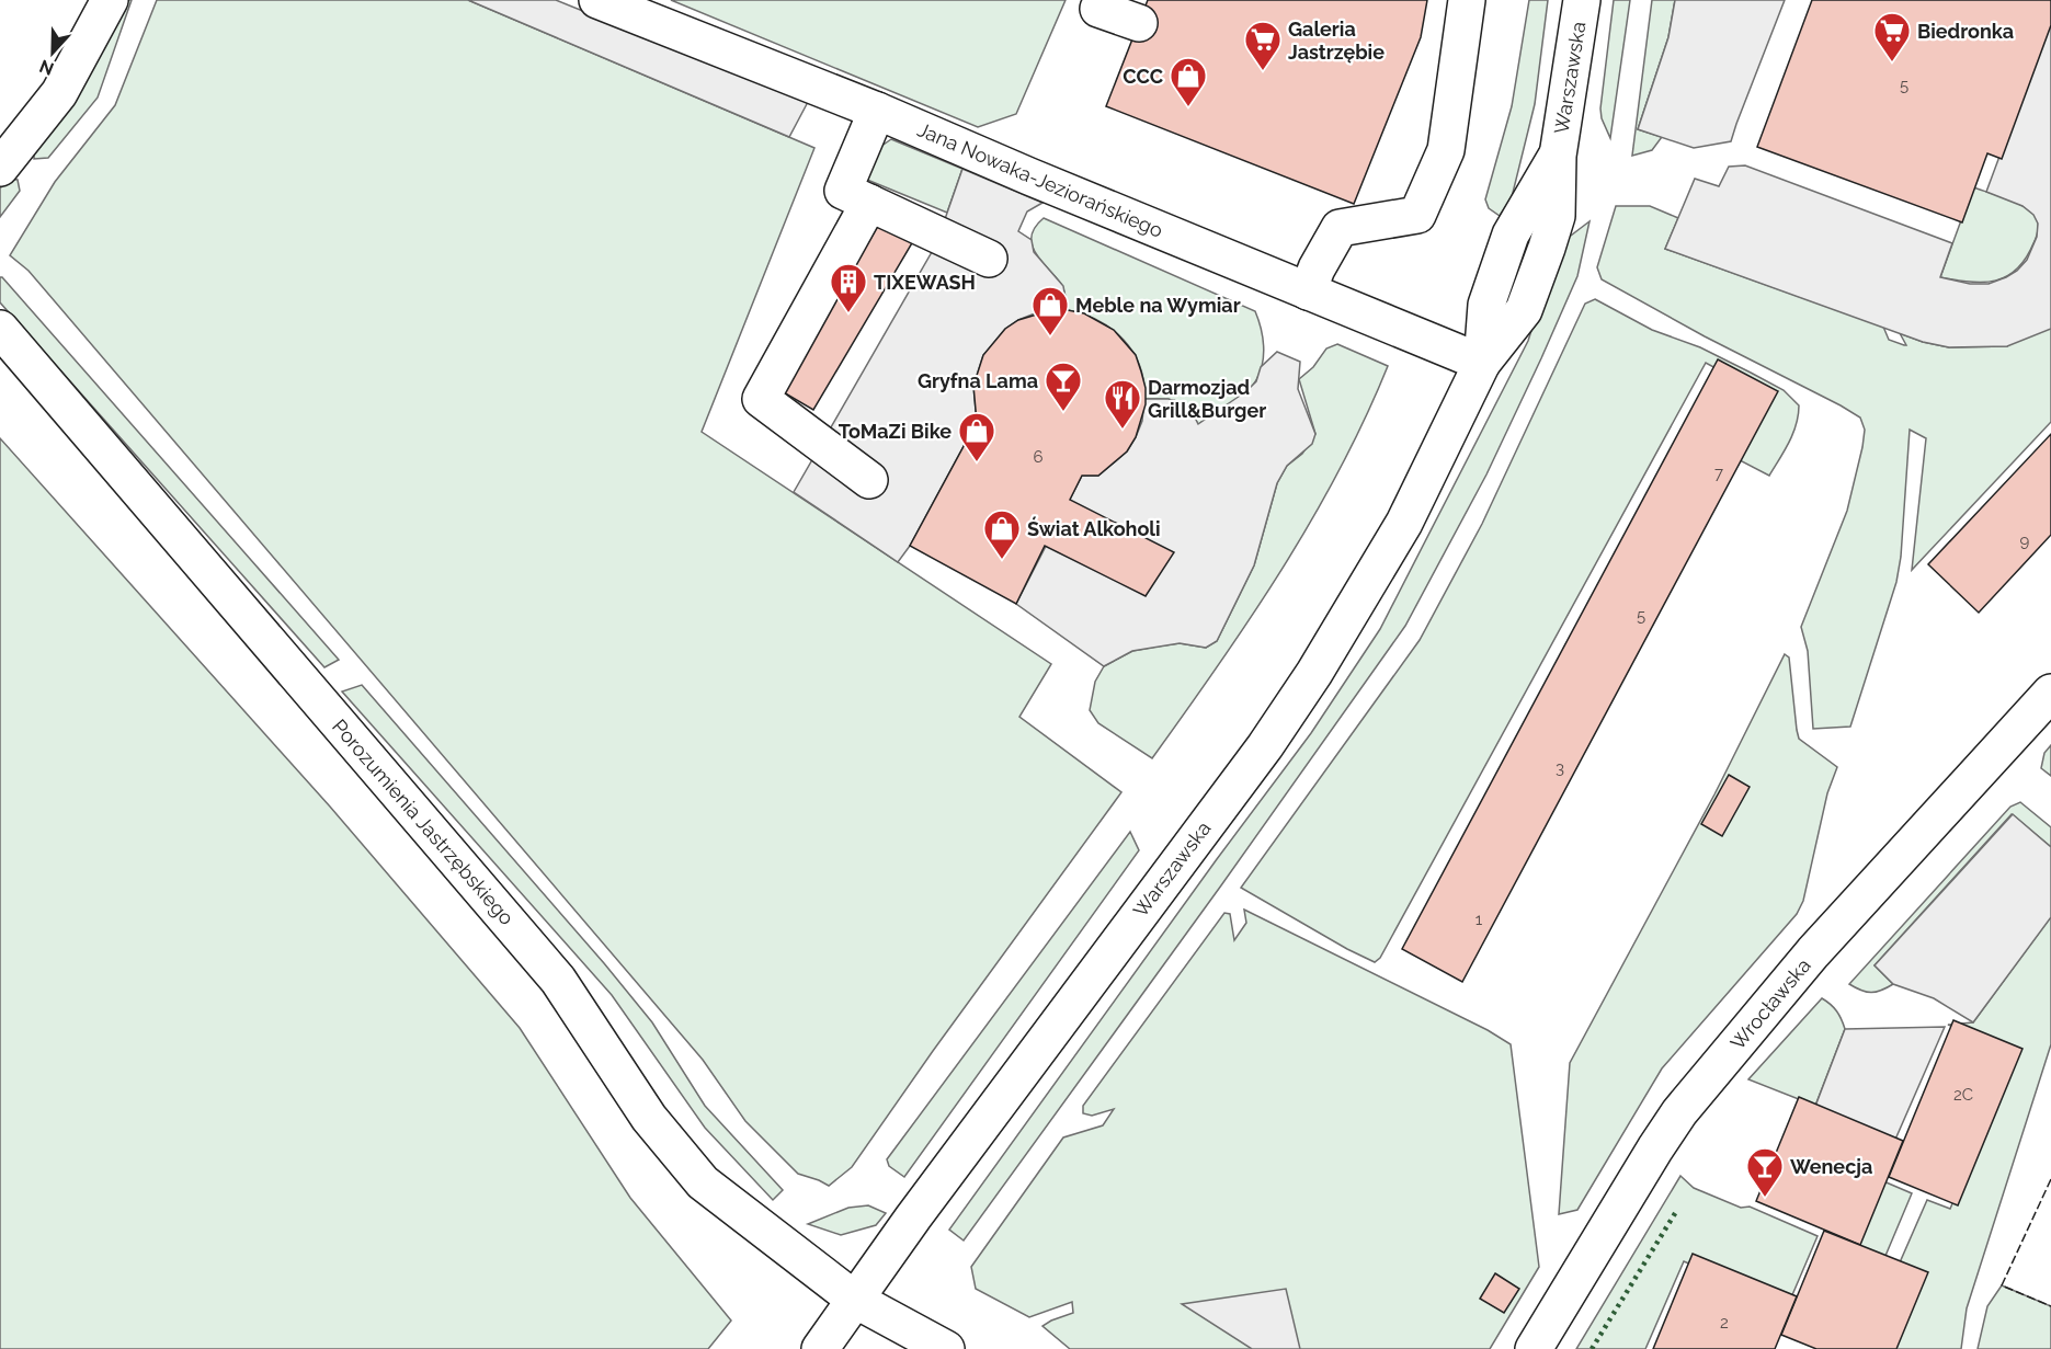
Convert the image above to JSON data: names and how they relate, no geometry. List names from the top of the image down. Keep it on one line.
{"streets":{"street":["Warszawska","Jana Nowaka-Jeziorańskiego","Porozumienia Jastrzębskiego","Wrocławska"]},"crossings":[["Warszawska","Jana Nowaka-Jeziorańskiego"],["Warszawska","Porozumienia Jastrzębskiego"]],"places":{"supermarket":["Biedronka","Galeria Jastrzębie"],"shop":["CCC","Meble na Wymiar","ToMaZi Bike","Świat Alkoholi"],"building":["TIXEWASH"],"bar":["Gryfna Lama","Wenecja"],"restaurant":["Darmozjad Grill&Burger"]},"house_numbers":["5","6","7","9","5","3","1","2C","2"],"north":"bottom"}
